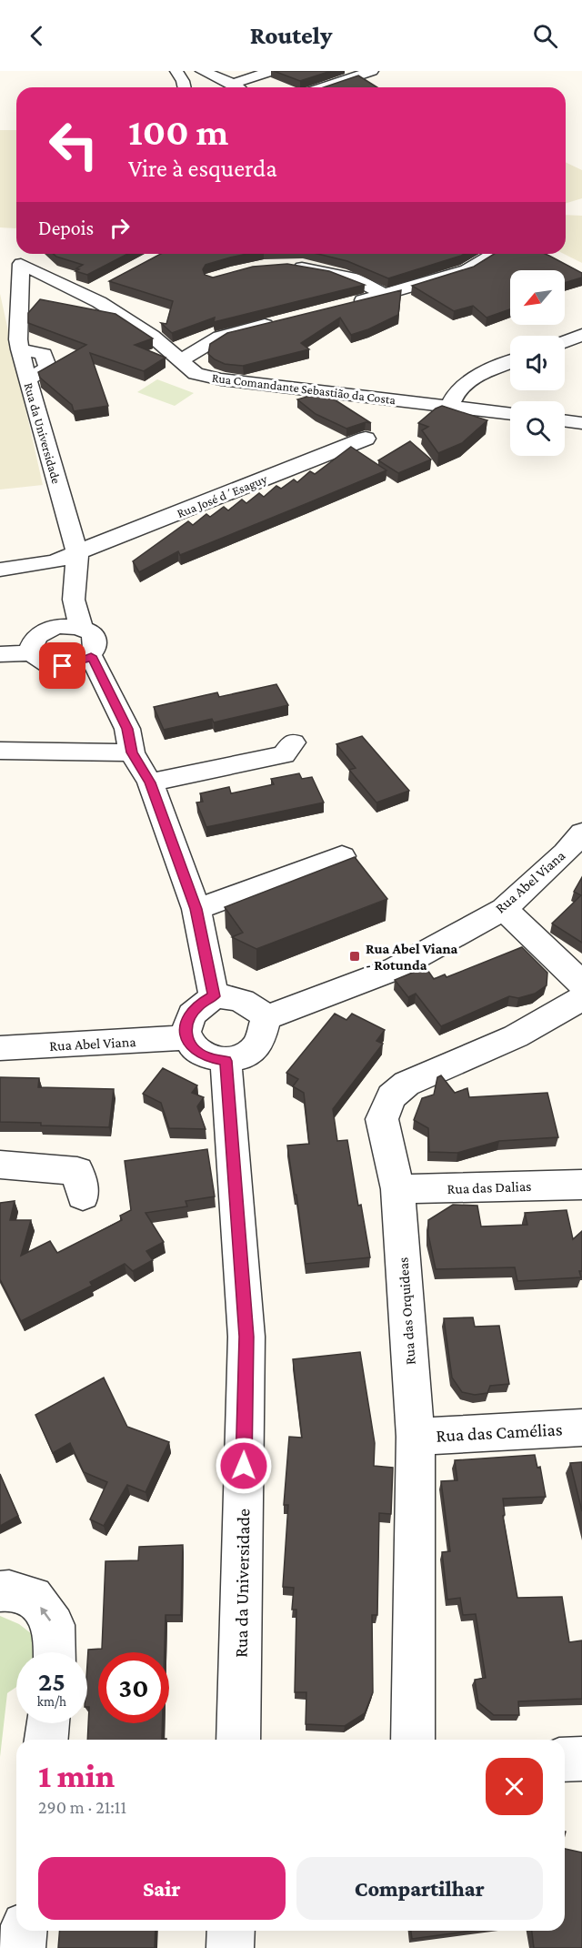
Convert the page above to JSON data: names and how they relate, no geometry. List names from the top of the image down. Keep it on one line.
{"streets":{"street":["Rua Comandante Sebastião da Costa","Rua da Universidade","Rua José d´Esaguy","Rua Abel Viana","Rua das Dalias","Rua das Orquideas","Rua das Camélias"]},"crossings":[["Rua Comandante Sebastião da Costa","Rua da Universidade"],["Rua da Universidade","Rua José d´Esaguy"],["Rua da Universidade","Rua Abel Viana"],["Rua das Dalias","Rua das Orquideas"],["Rua das Orquideas","Rua das Camélias"]],"places":{"transit":["Rua Abel Viana - Rotunda"]},"north":"bottom left","page":{"header":"Routely","turn":["100 m","Vire à esquerda"],"then":"Depois","speed":"25 km/h","limit":"30","heading":["1 min","290 m · 21:11"],"buttons":["Sair","Compartilhar"]}}
